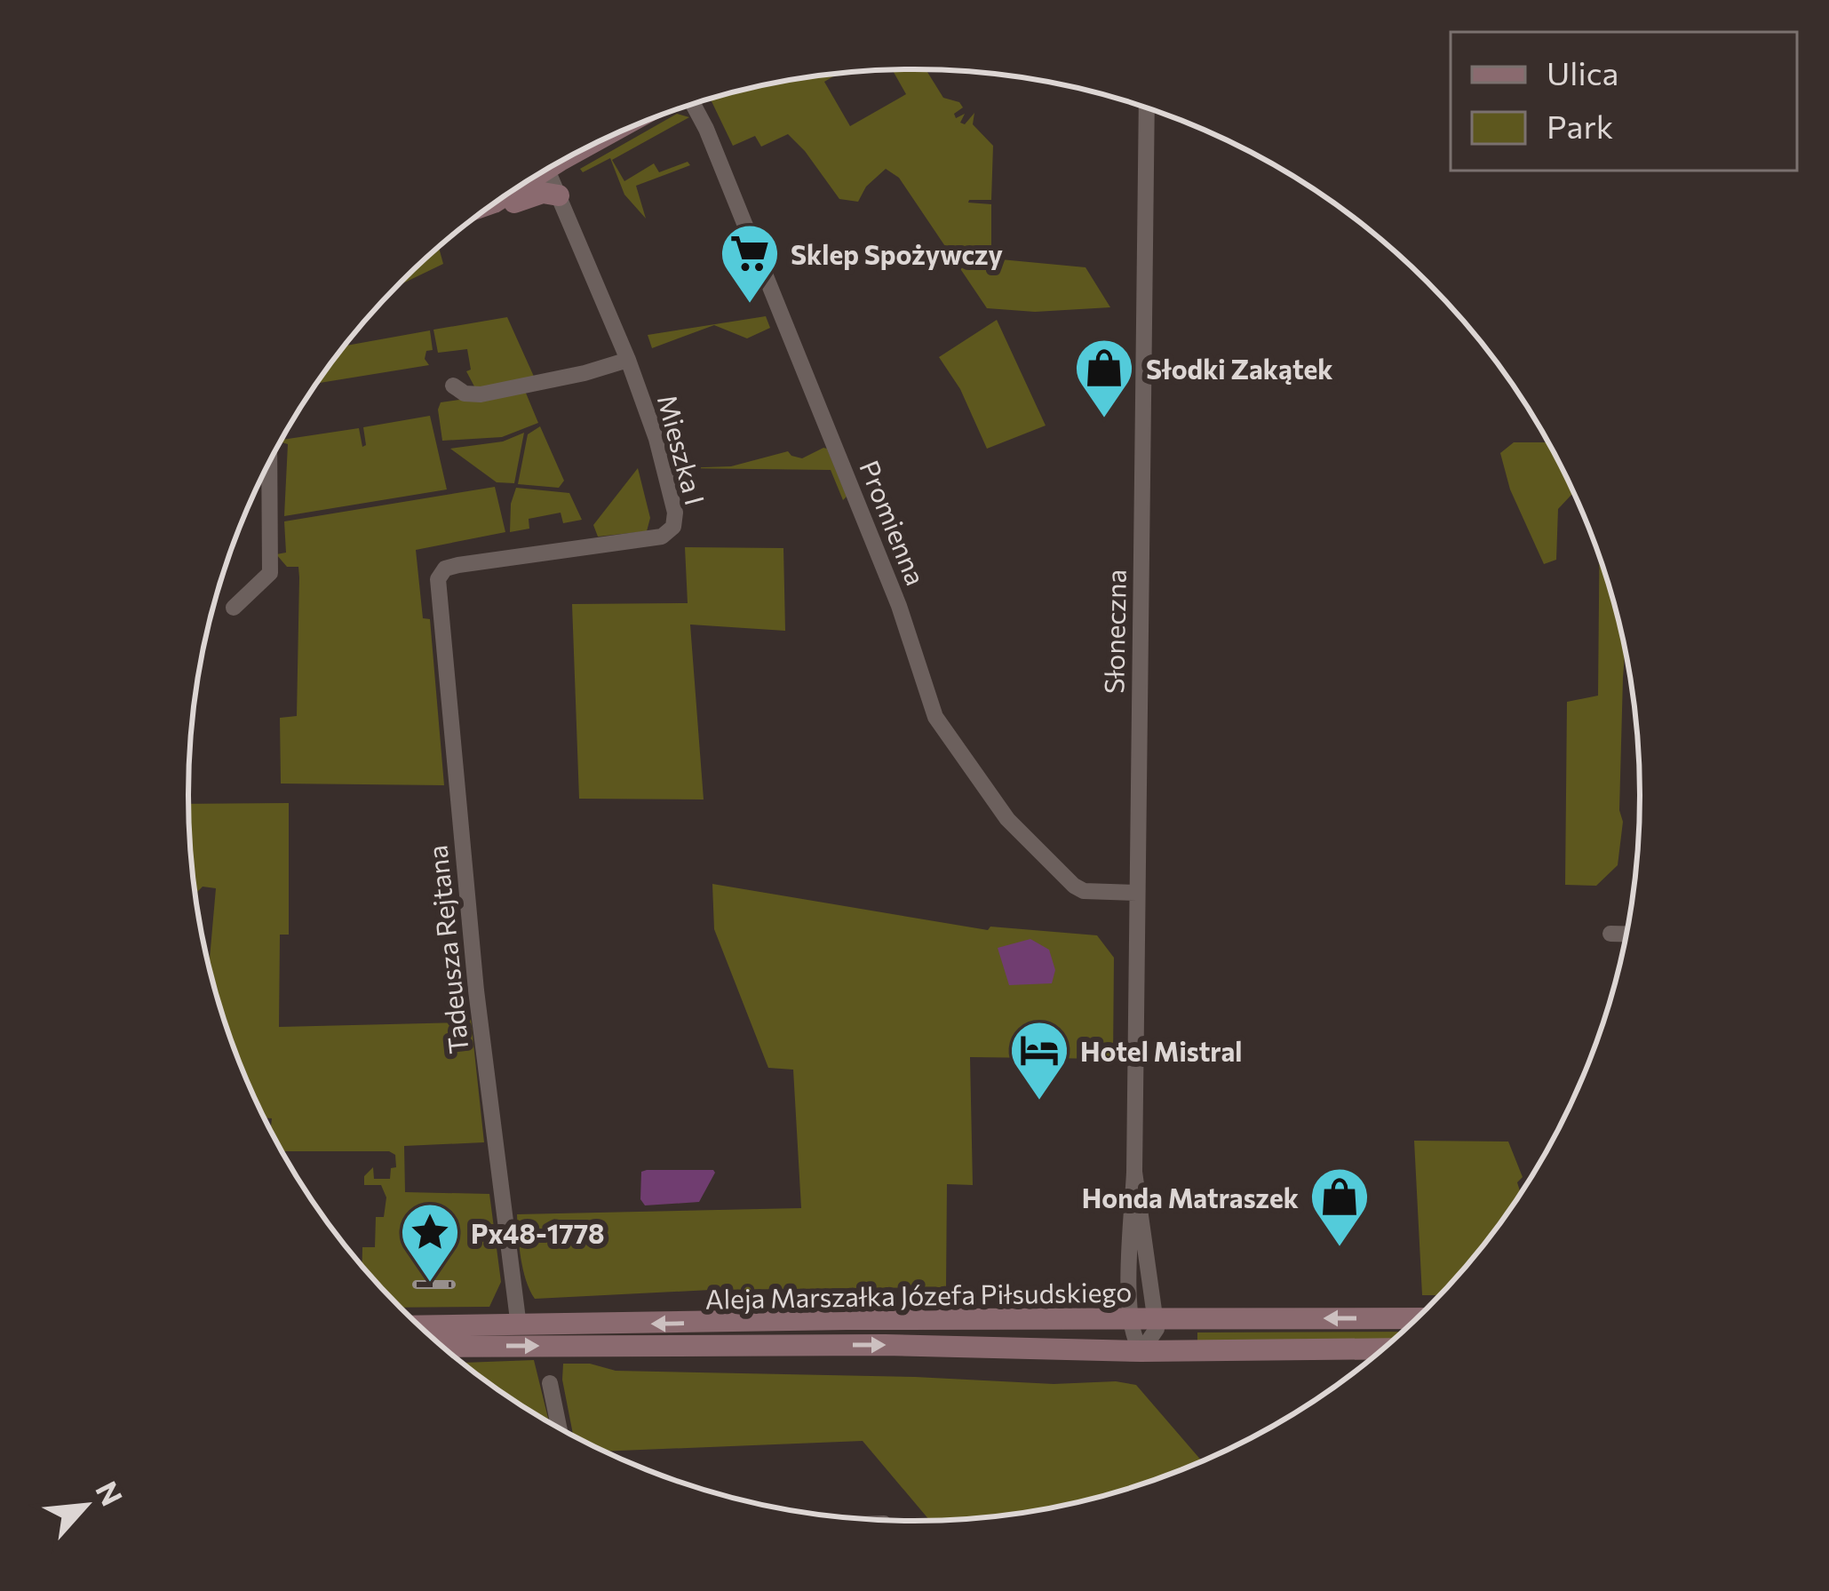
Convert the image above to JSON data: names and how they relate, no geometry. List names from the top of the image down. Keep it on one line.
{"streets":{"main road":["Aleja Marszałka Józefa Piłsudskiego"],"street":["Mieszka I","Promienna","Słoneczna","Tadeusza Rejtana"]},"crossings":[["Mieszka I","Tadeusza Rejtana"],["Promienna","Słoneczna"],["Słoneczna","Aleja Marszałka Józefa Piłsudskiego"],["Tadeusza Rejtana","Aleja Marszałka Józefa Piłsudskiego"]],"places":{"supermarket":["Sklep Spożywczy"],"shop":["Słodki Zakątek","Honda Matraszek"],"hotel":["Hotel Mistral"],"place":["Px48-1778"]},"legend":["Ulica","Park"],"north":"top right"}
